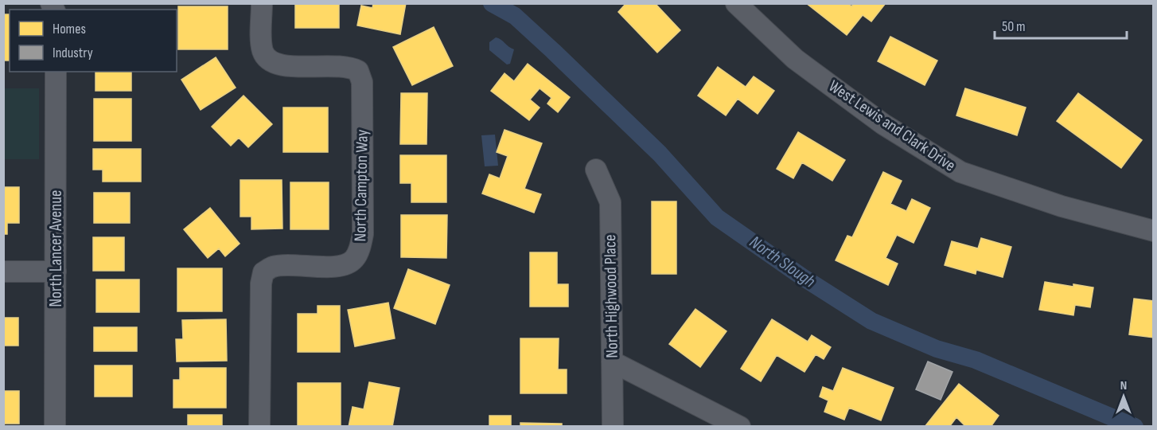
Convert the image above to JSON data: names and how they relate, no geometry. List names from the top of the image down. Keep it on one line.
{"streets":{"street":["West Lewis and Clark Drive","North Campton Way","North Lancer Avenue","North Highwood Place"]},"water":["North Slough"],"legend":["Homes","Industry"],"scale_bar":"50 m","north":"top"}
